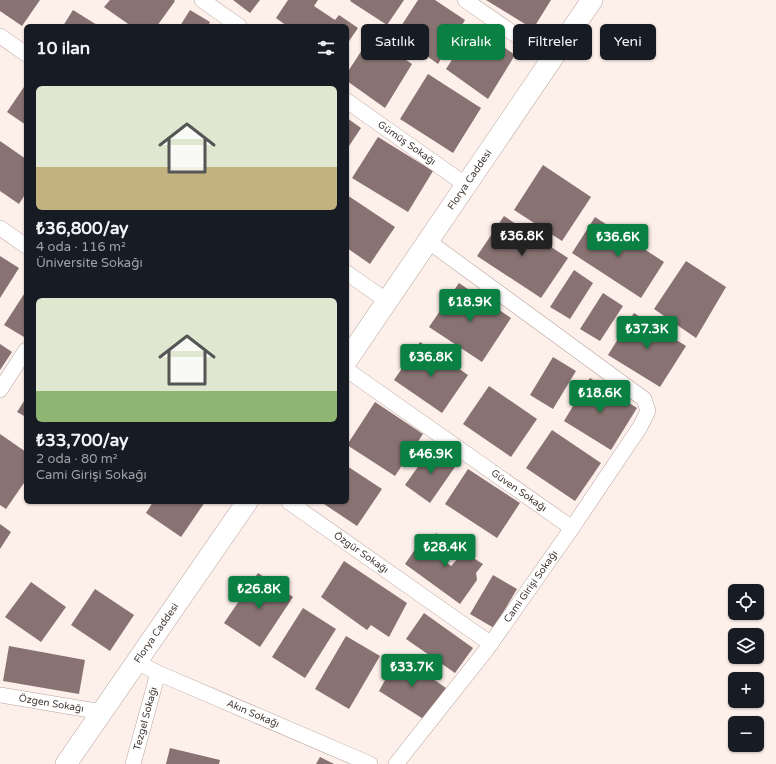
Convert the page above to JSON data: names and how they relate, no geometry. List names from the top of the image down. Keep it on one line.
{"streets":{"main road":["Florya Caddesi"],"street":["Gümüş Sokağı","Güven Sokağı","Özgür Sokağı","Cami Girişi Sokağı","Özgen Sokağı","Akın Sokağı","Tezgel Sokağı"]},"crossings":[["Gümüş Sokağı","Florya Caddesi"],["Florya Caddesi","Cami Girişi Sokağı"],["Florya Caddesi","Özgen Sokağı"],["Florya Caddesi","Akın Sokağı"],["Güven Sokağı","Cami Girişi Sokağı"],["Özgür Sokağı","Cami Girişi Sokağı"],["Akın Sokağı","Tezgel Sokağı"]],"page":{"chip":["Satılık","Kiralık","Filtreler","Yeni"],"heading":"10 ilan","list":[{"name":"₺36,800/ay","note":"4 oda · 116 m² · Üniversite Sokağı"},{"name":"₺33,700/ay","note":"2 oda · 80 m² · Cami Girişi Sokağı"}],"price":["₺36.8K","₺36.6K","₺18.9K","₺37.3K","₺36.8K","₺18.6K","₺46.9K","₺28.4K","₺26.8K","₺33.7K"],"map_buttons":["+","−"]}}
